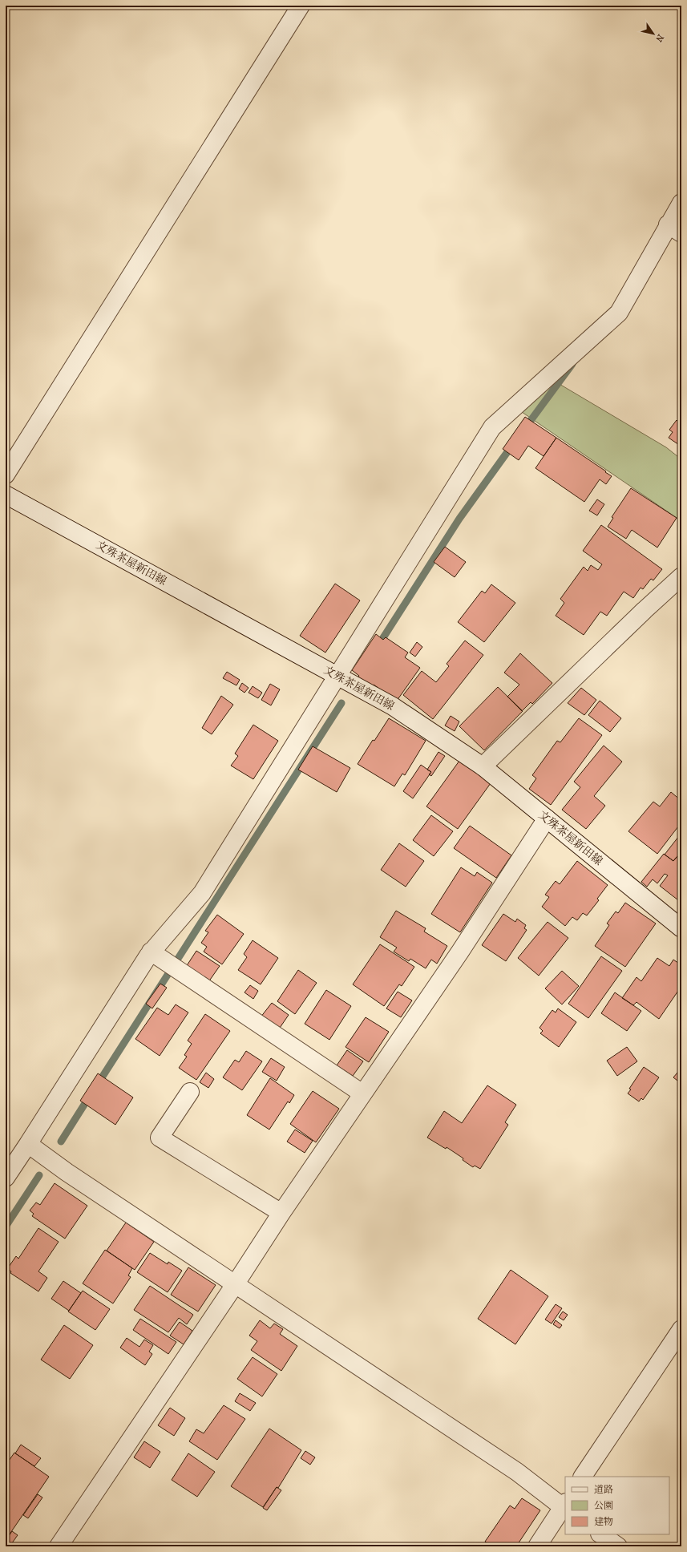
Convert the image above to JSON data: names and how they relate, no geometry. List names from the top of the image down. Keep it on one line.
{"streets":{"street":["文殊茶屋新田線"]},"legend":["道路","公園","建物"],"north":"bottom right"}
